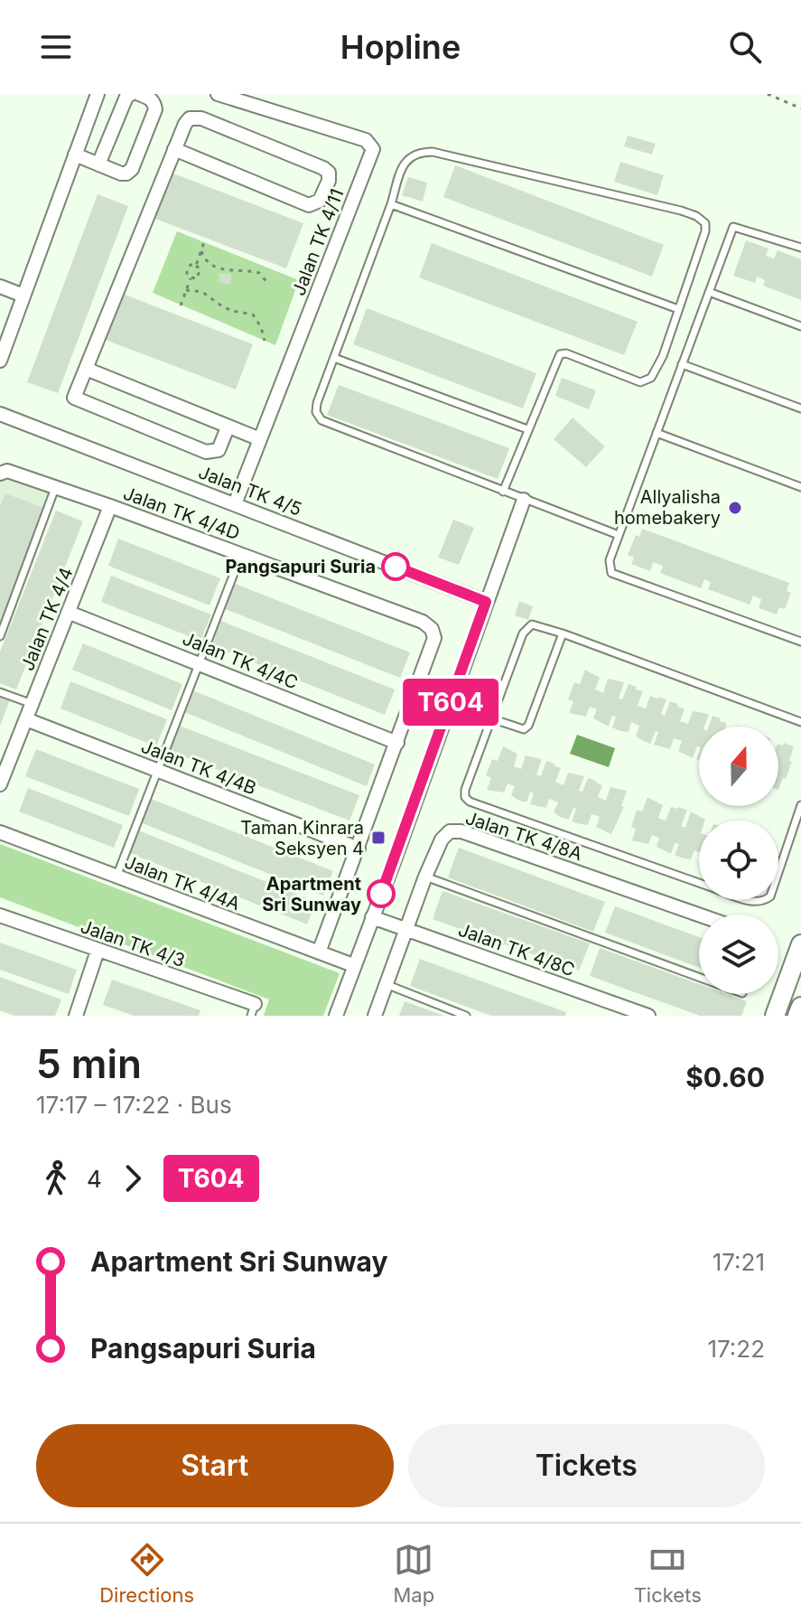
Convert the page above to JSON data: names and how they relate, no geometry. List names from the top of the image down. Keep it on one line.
{"streets":{"street":["Jalan TK 4/11","Jalan TK 4/5","Jalan TK 4/4D","Jalan TK 4/4","Jalan TK 4/4C","Jalan TK 4/4B","Jalan TK 4/8A","Jalan TK 4/4A","Jalan TK 4/3","Jalan TK 4/8C"]},"crossings":[["Jalan TK 4/11","Jalan TK 4/5"],["Jalan TK 4/4D","Jalan TK 4/4"],["Jalan TK 4/4D","Jalan TK 4/4C"],["Jalan TK 4/4D","Jalan TK 4/4B"],["Jalan TK 4/4D","Jalan TK 4/4A"],["Jalan TK 4/4","Jalan TK 4/4C"],["Jalan TK 4/4","Jalan TK 4/4B"],["Jalan TK 4/8A","Jalan TK 4/8C"]],"places":{"other":["Allyalisha homebakery","Pangsapuri Suria","Apartment Sri Sunway"],"transit":["Taman Kinrara Seksyen 4"]},"lines":["bus line T604"],"north":"top","page":{"header":"Hopline","on_map":"T604","heading":["5 min","17:17 – 17:22 · Bus","$0.60"],"legs":["4","T604"],"list":[{"name":"Apartment Sri Sunway","value":"17:21"},{"name":"Pangsapuri Suria","value":"17:22"}],"buttons":["Start","Tickets"],"tabs":["Directions","Map","Tickets"]}}
